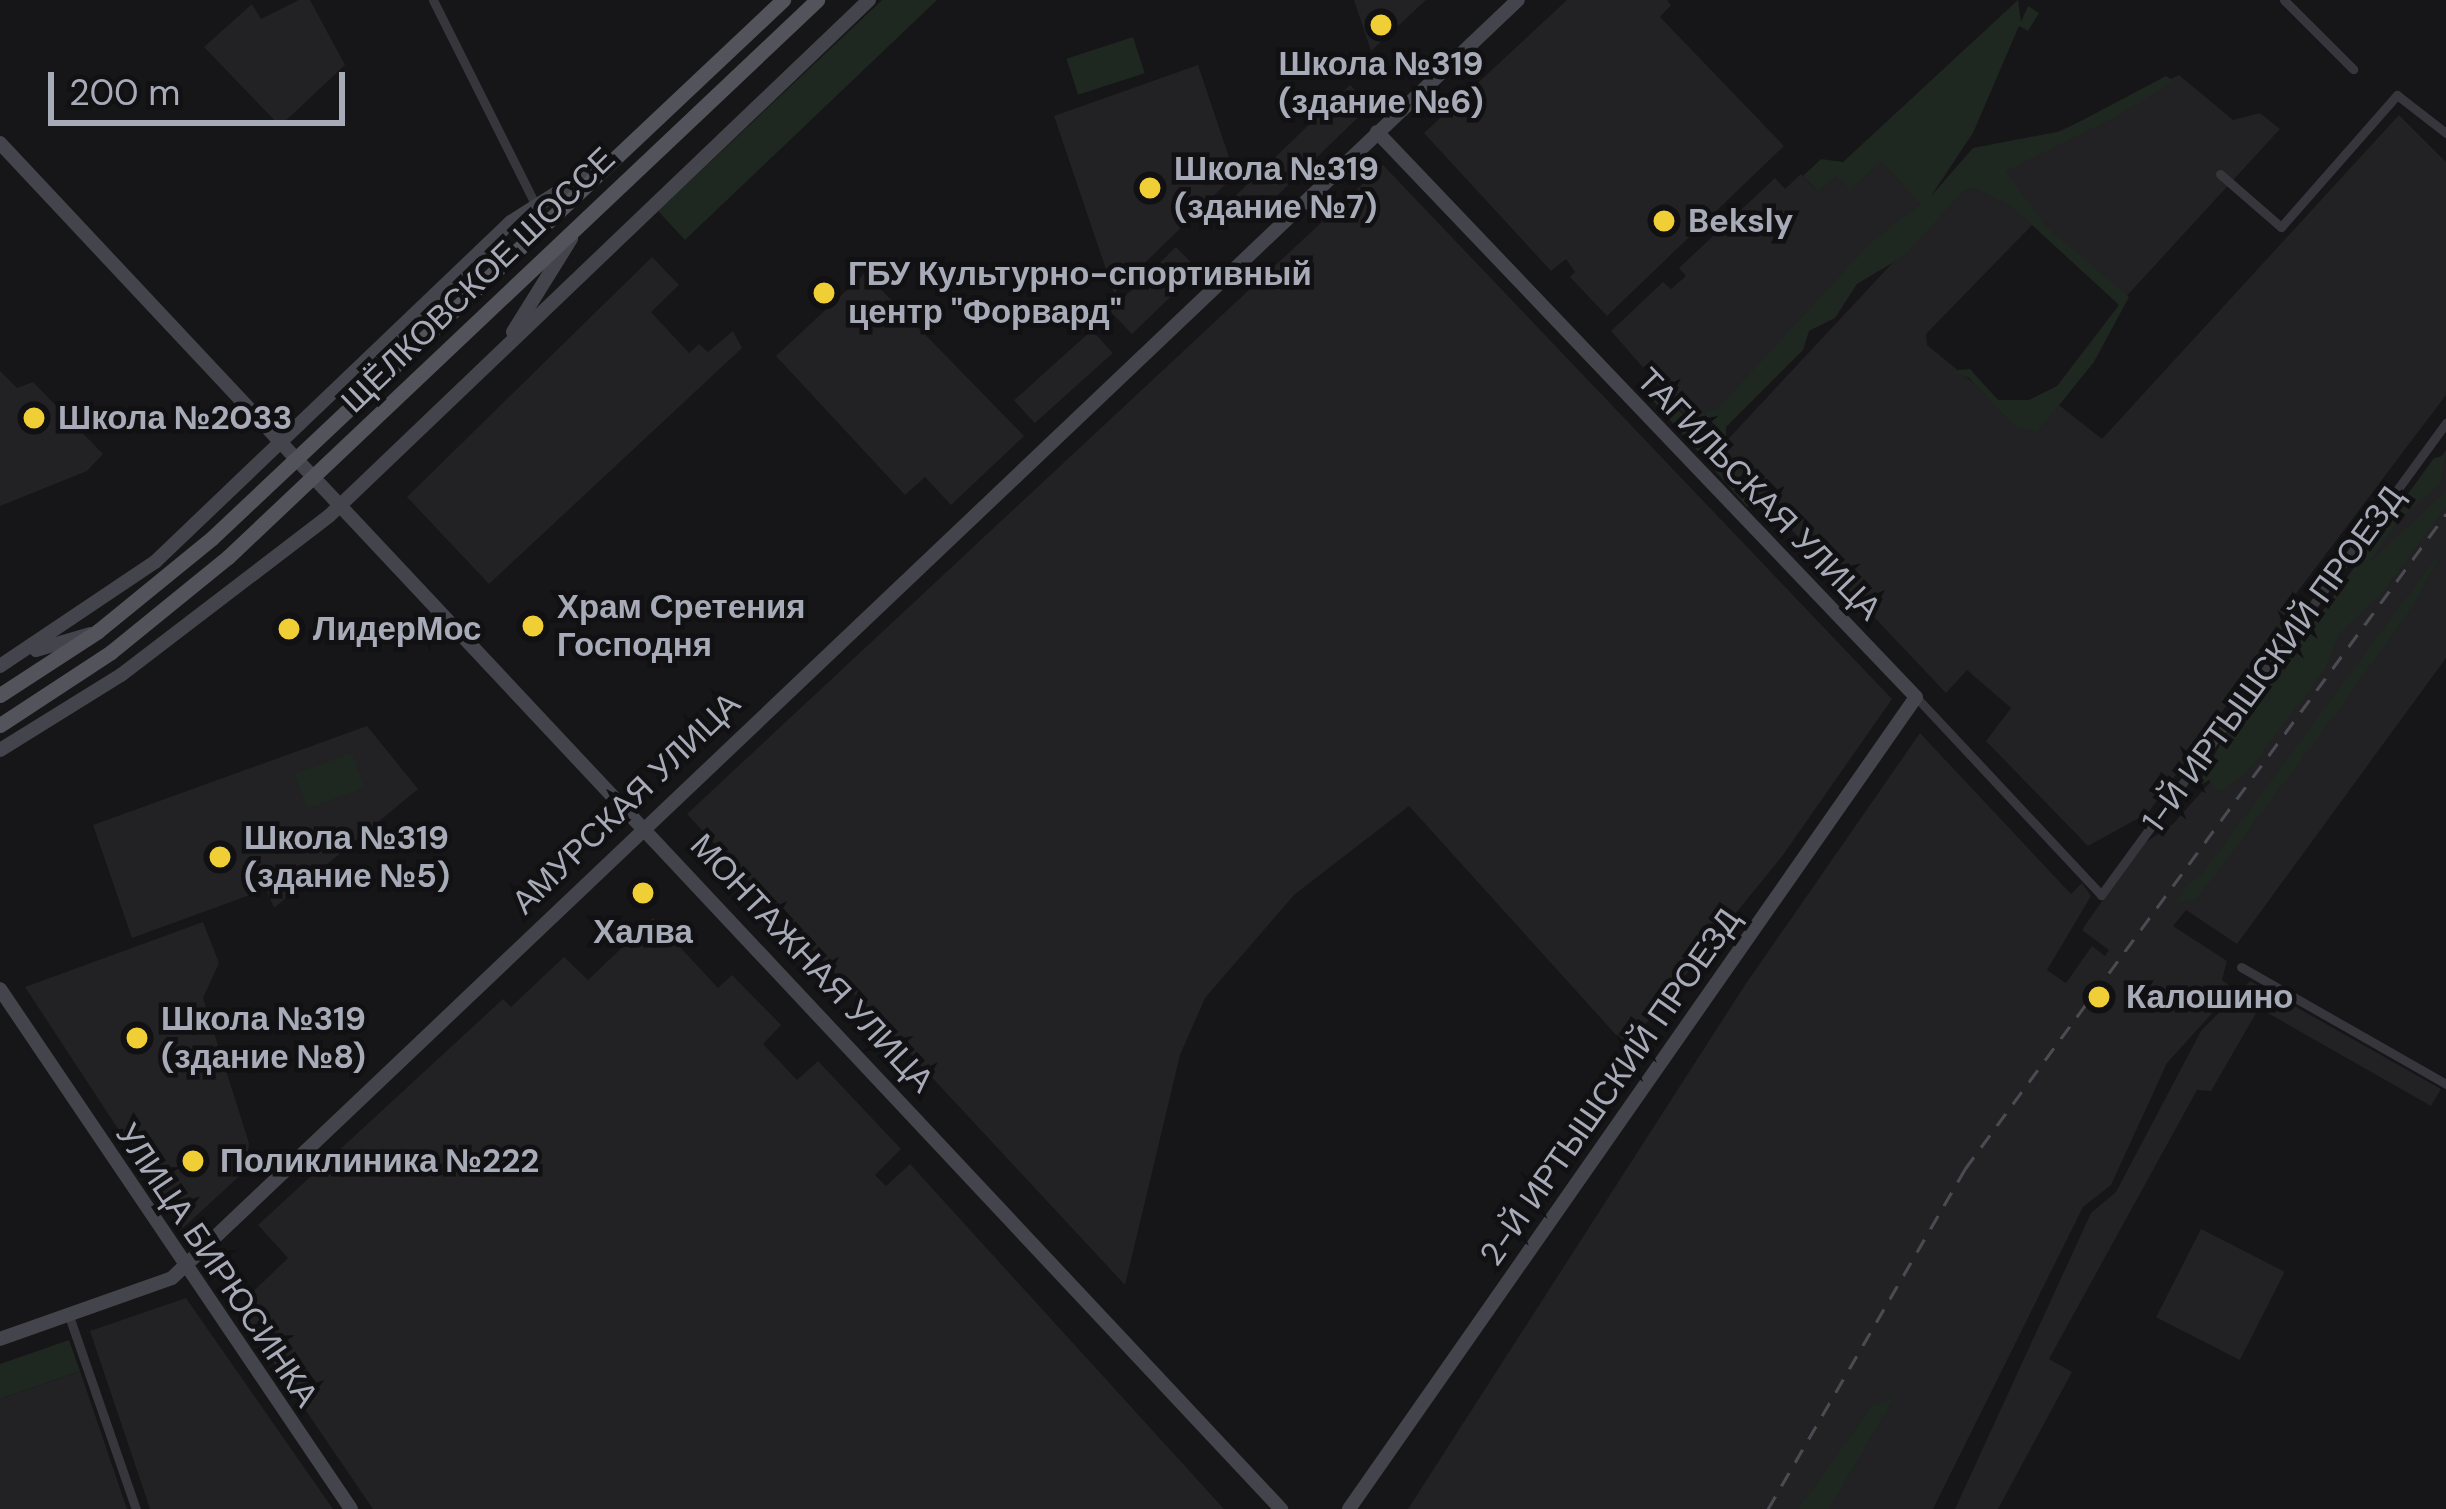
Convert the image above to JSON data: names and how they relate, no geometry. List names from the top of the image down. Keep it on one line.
{"streets":{"main road":["ЩЁЛКОВСКОЕ ШОССЕ"],"street":["ТАГИЛЬСКАЯ УЛИЦА","1-Й ИРТЫШСКИЙ ПРОЕЗД","АМУРСКАЯ УЛИЦА","МОНТАЖНАЯ УЛИЦА","2-Й ИРТЫШСКИЙ ПРОЕЗД","УЛИЦА БИРЮСИНКА"]},"crossings":[["ЩЁЛКОВСКОЕ ШОССЕ","МОНТАЖНАЯ УЛИЦА"],["ТАГИЛЬСКАЯ УЛИЦА","1-Й ИРТЫШСКИЙ ПРОЕЗД"],["ТАГИЛЬСКАЯ УЛИЦА","АМУРСКАЯ УЛИЦА"],["ТАГИЛЬСКАЯ УЛИЦА","2-Й ИРТЫШСКИЙ ПРОЕЗД"],["АМУРСКАЯ УЛИЦА","МОНТАЖНАЯ УЛИЦА"],["АМУРСКАЯ УЛИЦА","УЛИЦА БИРЮСИНКА"]],"places":["Школа №319 (здание №6)","Школа №319 (здание №7)","Beksly","ГБУ Культурно-спортивный центр \"Форвард\"","Школа №2033","Храм Сретения Господня","ЛидерМос","Школа №319 (здание №5)","Халва","Калошино","Школа №319 (здание №8)","Поликлиника №222"],"scale_bar":"200 m"}
